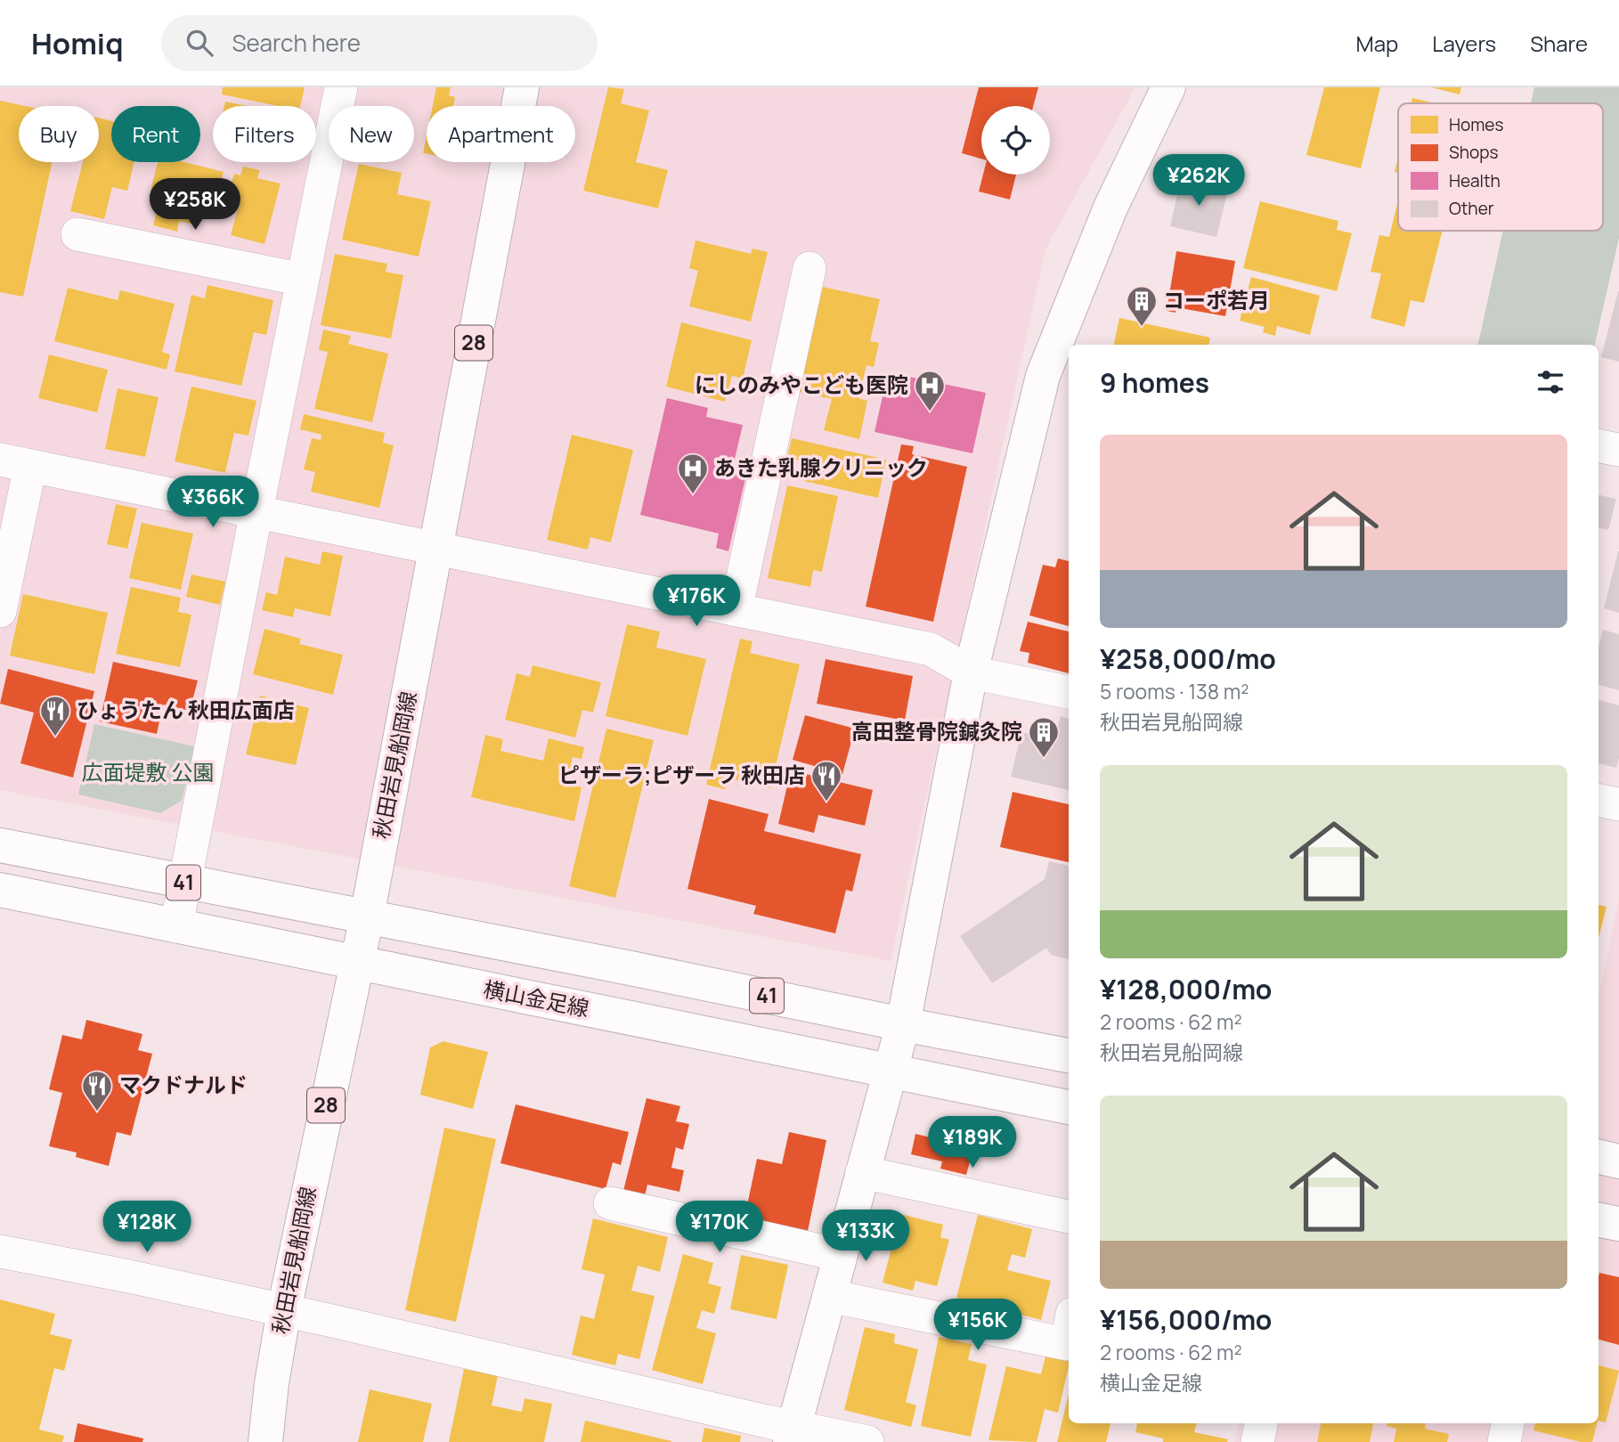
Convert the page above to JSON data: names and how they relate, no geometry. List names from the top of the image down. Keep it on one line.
{"streets":{"main road":["28","秋田岩見船岡線","41","横山金足線"]},"crossings":[["秋田岩見船岡線","41"],["秋田岩見船岡線","横山金足線"]],"parks":["広面堤敷 公園"],"places":{"building":["コーポ若月","高田整骨院鍼灸院"],"hospital":["にしのみやこども医院","あきた乳腺クリニック"],"restaurant":["ひょうたん 秋田広面店","ピザーラ;ピザーラ 秋田店","マクドナルド"]},"legend":["Homes","Shops","Health","Other"],"page":{"header":"Homiq","search":"Search here","nav":["Map","Layers","Share"],"chip":["Buy","Rent","Filters","New","Apartment"],"price":["¥262K","¥258K","¥366K","¥176K","¥189K","¥128K","¥170K","¥133K","¥156K"],"heading":"9 homes","list":[{"name":"¥258,000/mo","note":"5 rooms · 138 m² · 秋田岩見船岡線"},{"name":"¥128,000/mo","note":"2 rooms · 62 m² · 秋田岩見船岡線"},{"name":"¥156,000/mo","note":"2 rooms · 62 m² · 横山金足線"}]}}
